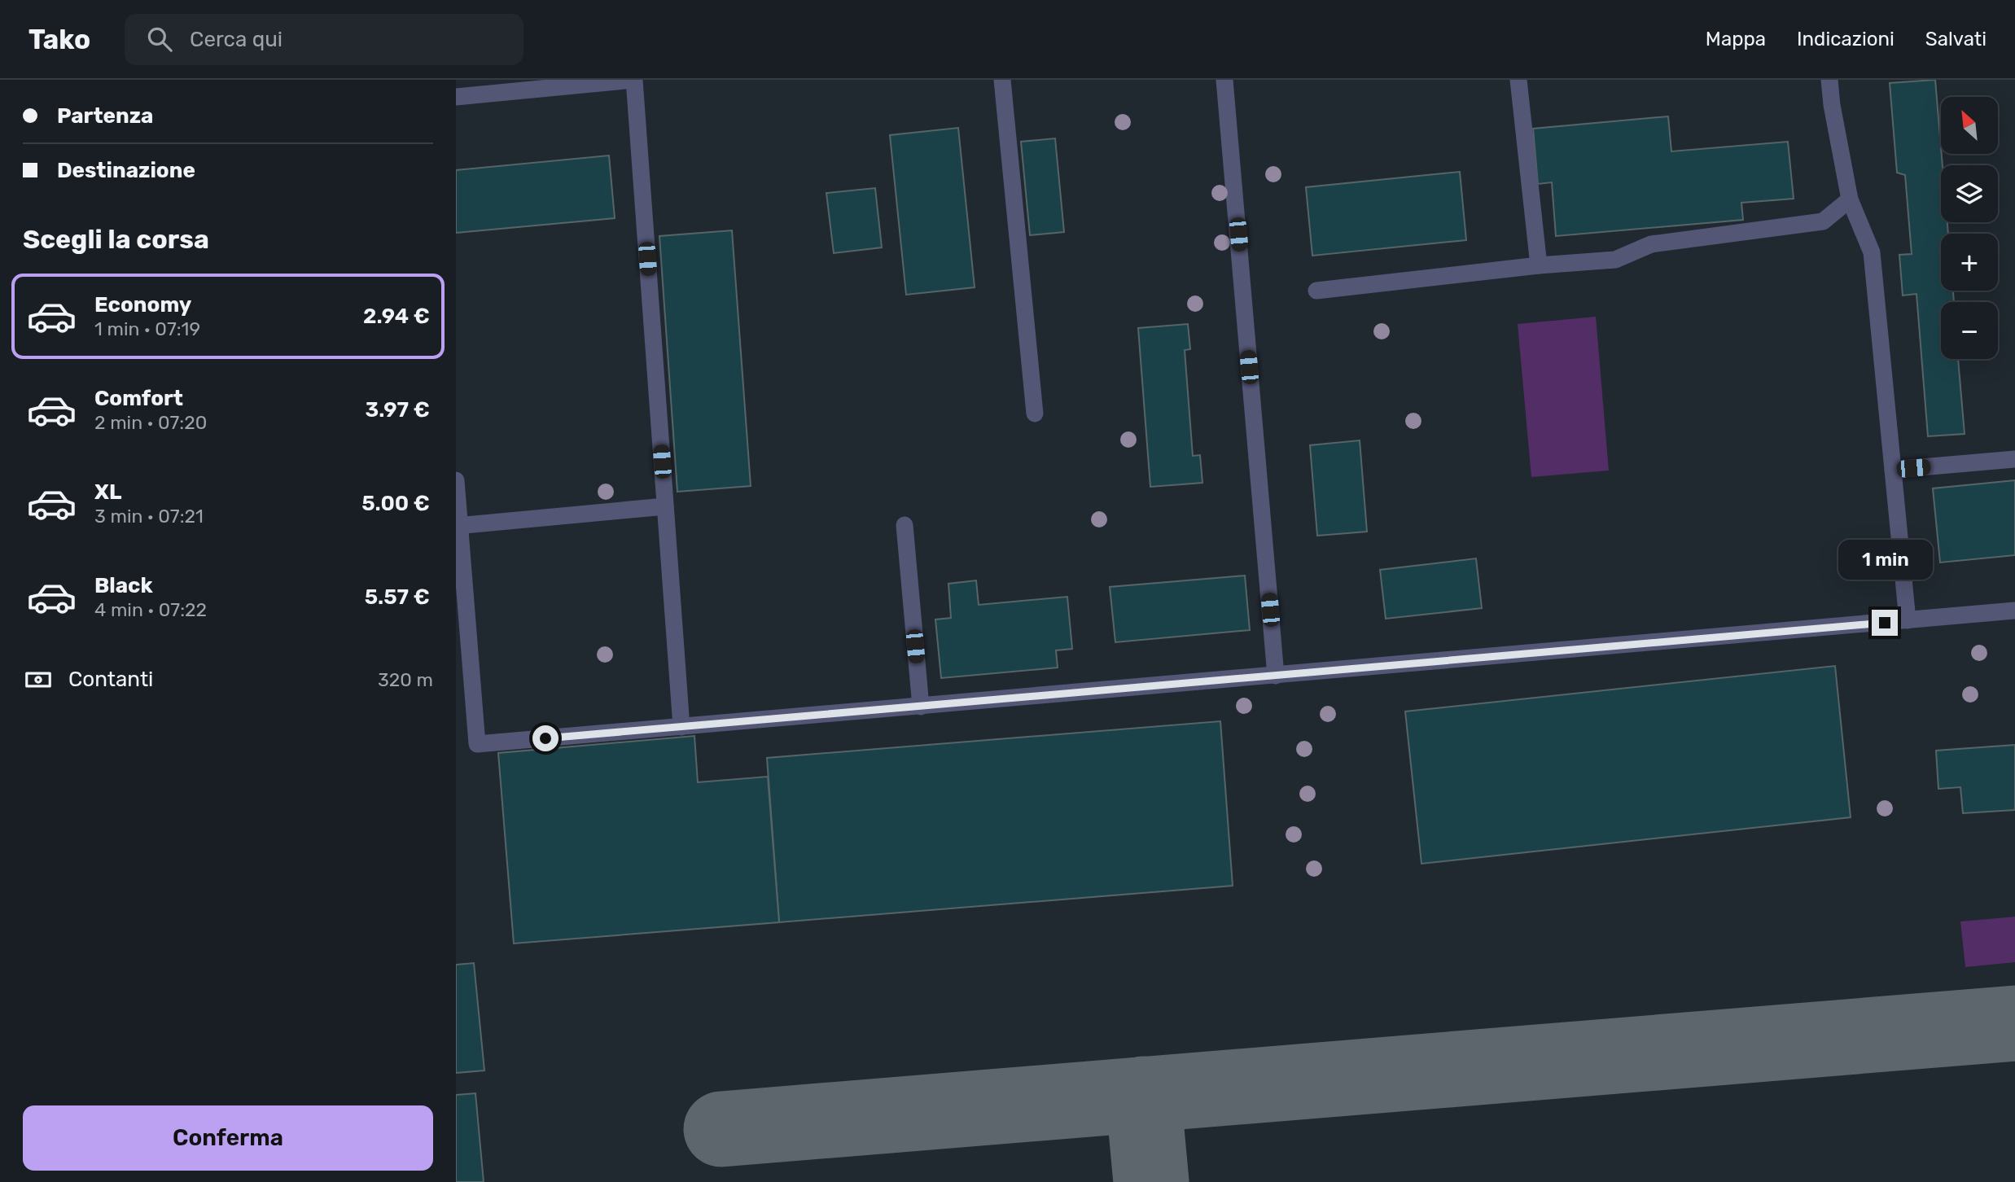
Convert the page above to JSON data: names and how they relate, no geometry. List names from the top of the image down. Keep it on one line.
{"north":"top left","page":{"header":"Tako","search":"Cerca qui","nav":["Mappa","Indicazioni","Salvati"],"banner":["Partenza","Destinazione"],"map_buttons":["+","−"],"heading":"Scegli la corsa","list":[{"name":"Economy","note":"1 min · 07:19","value":"2.94 €"},{"name":"Comfort","note":"2 min · 07:20","value":"3.97 €"},{"name":"XL","note":"3 min · 07:21","value":"5.00 €"},{"name":"Black","note":"4 min · 07:22","value":"5.57 €"}],"bubble":"1 min","pay":["Contanti","320 m"],"buttons":"Conferma"}}
